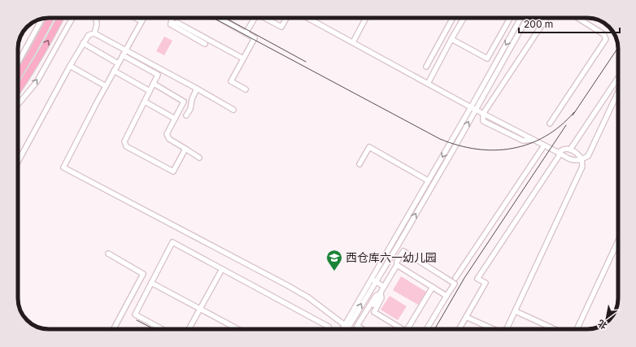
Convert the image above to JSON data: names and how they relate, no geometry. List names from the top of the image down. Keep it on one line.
{"places":{"school or university":["西仓库六一幼儿园"]},"scale_bar":"200 m","north":"bottom left"}
